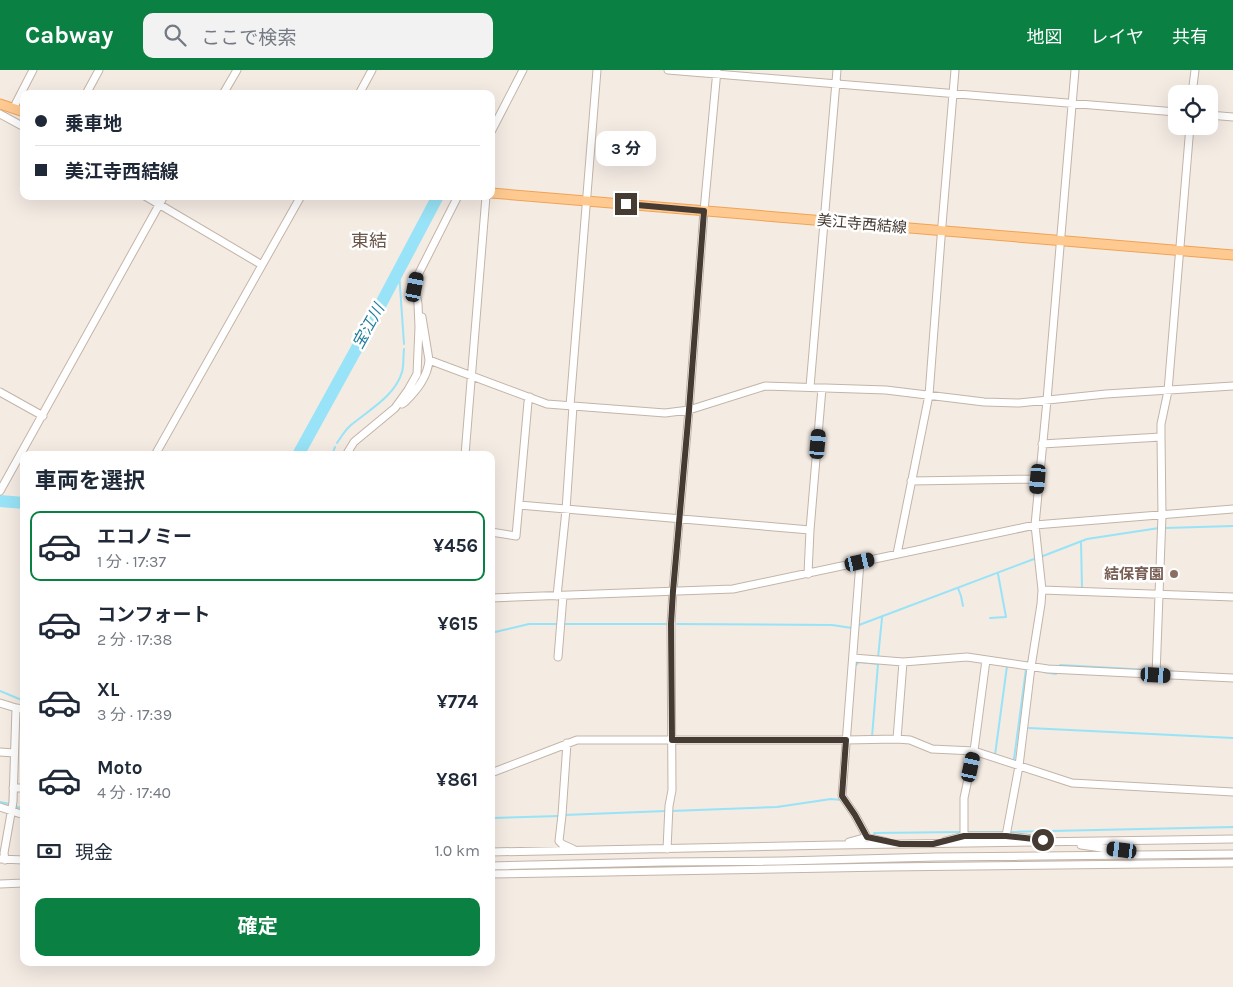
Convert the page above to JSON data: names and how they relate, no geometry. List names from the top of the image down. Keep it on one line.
{"streets":{"main road":["美江寺西結線"]},"districts":["東結"],"water":["宝江川"],"places":["結保育園"],"page":{"header":"Cabway","search":"ここで検索","nav":["地図","レイヤ","共有"],"banner":["乗車地","美江寺西結線"],"bubble":"3 分","heading":"車両を選択","list":[{"name":"エコノミー","note":"1 分 · 17:37","value":"¥456"},{"name":"コンフォート","note":"2 分 · 17:38","value":"¥615"},{"name":"XL","note":"3 分 · 17:39","value":"¥774"},{"name":"Moto","note":"4 分 · 17:40","value":"¥861"}],"pay":["現金","1.0 km"],"buttons":"確定"}}
